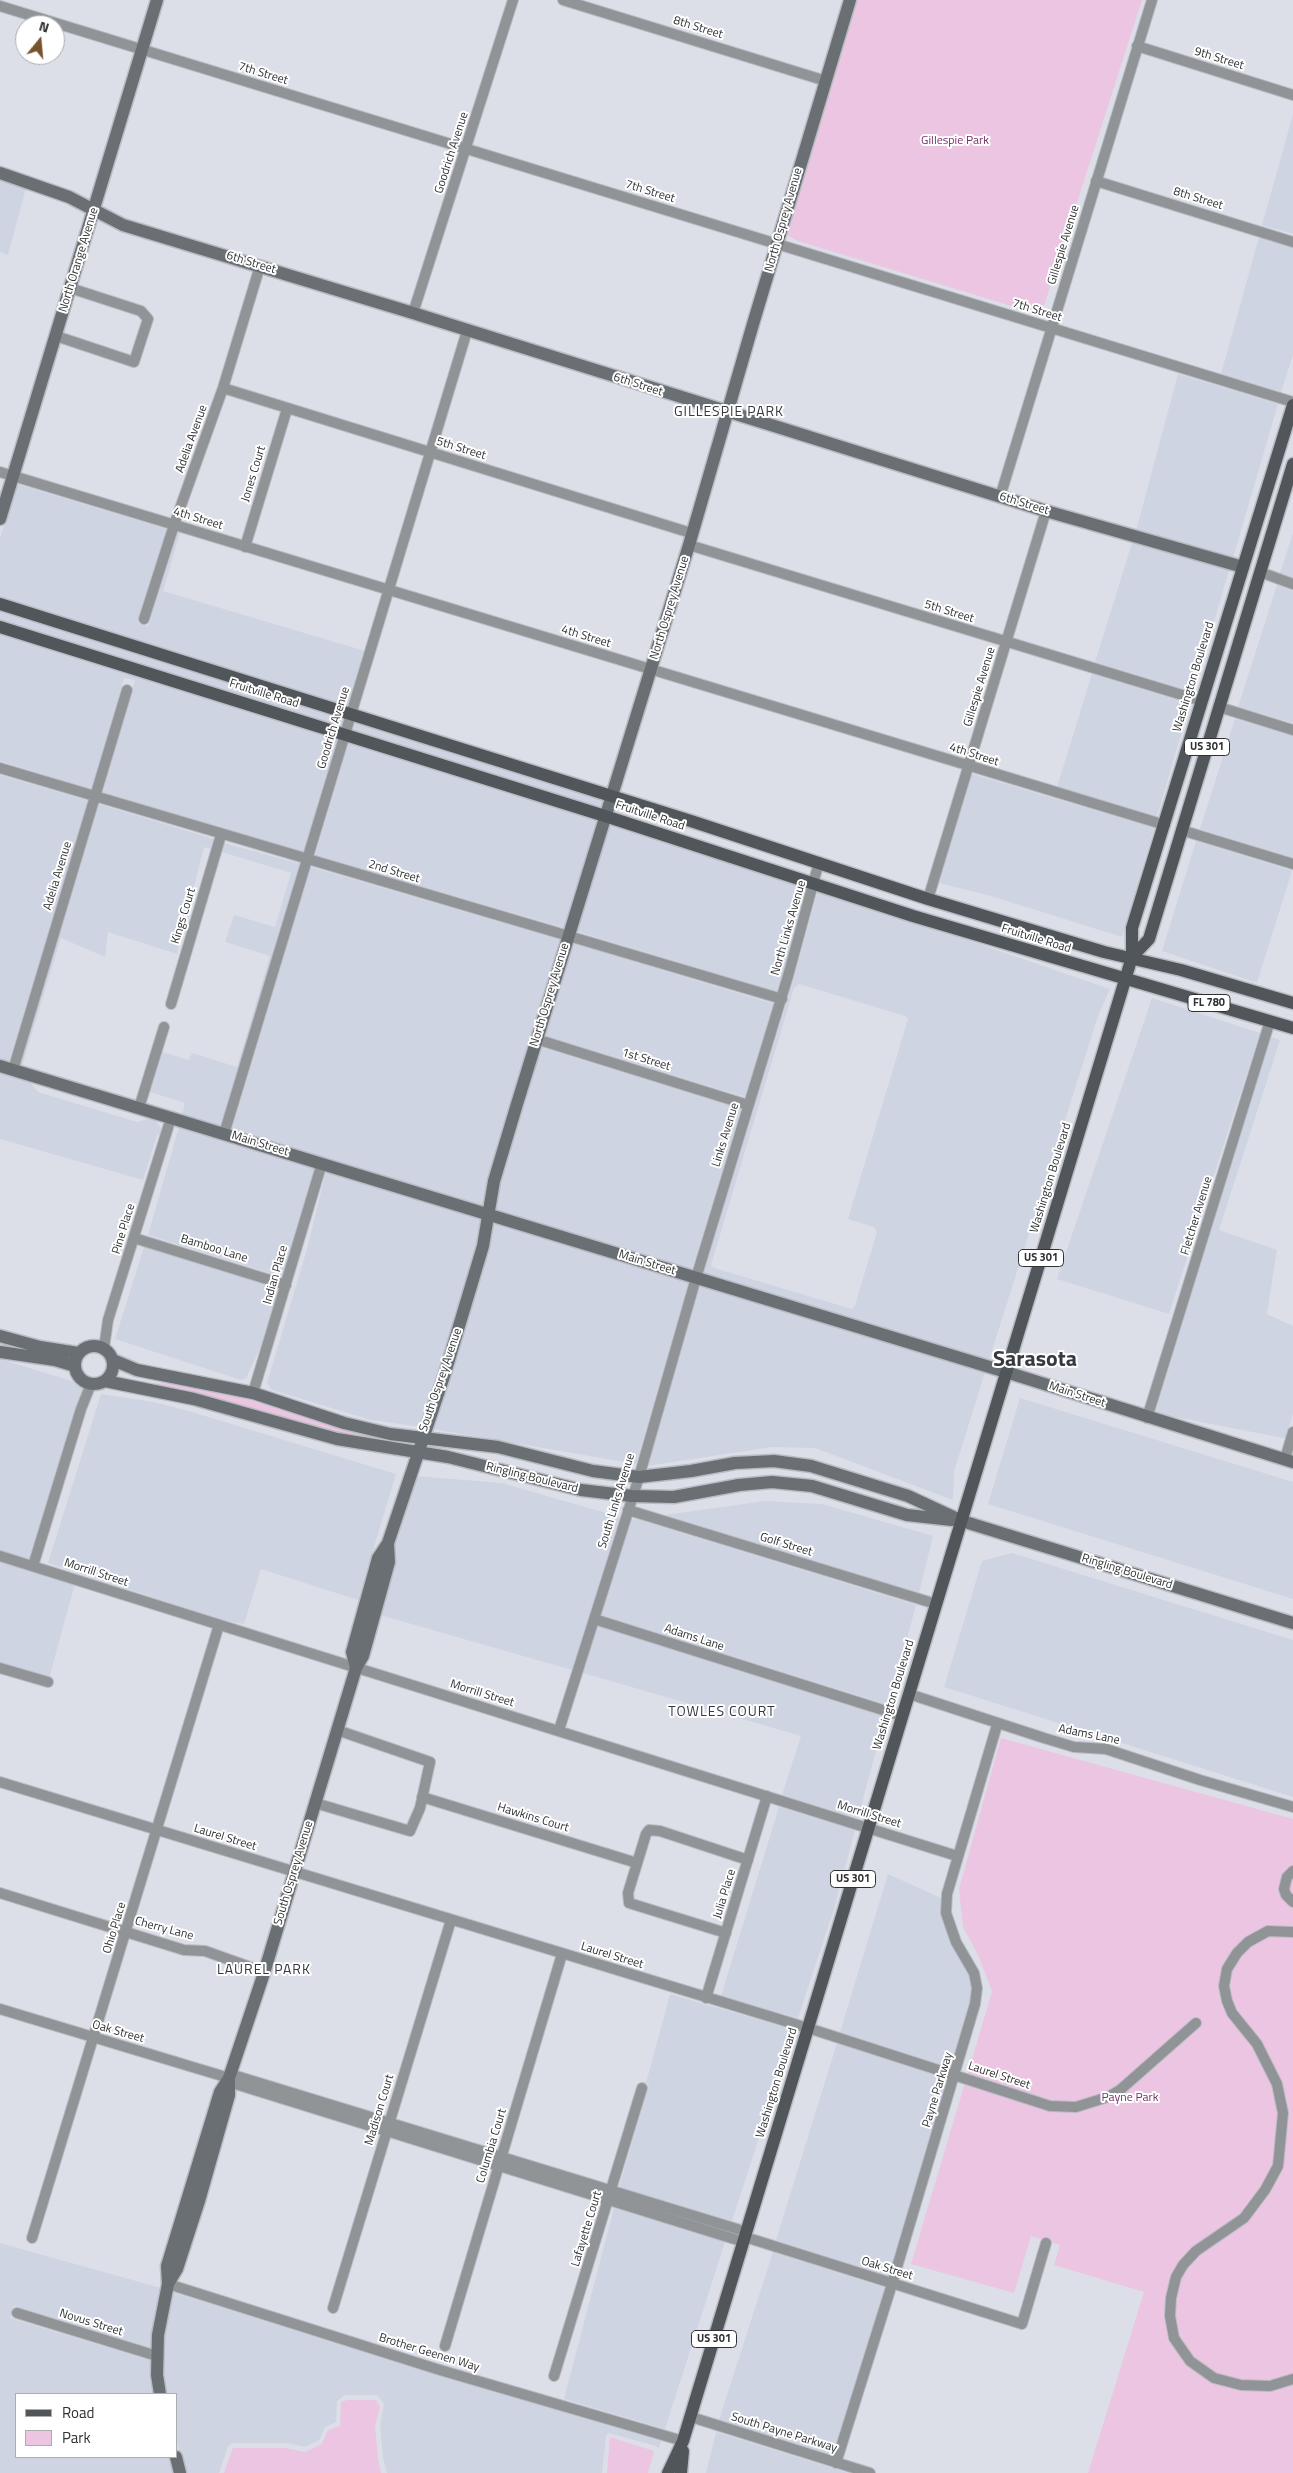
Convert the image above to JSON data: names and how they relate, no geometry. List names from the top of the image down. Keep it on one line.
{"streets":{"main road":["Washington Boulevard","Fruitville Road","US 301","FL 780"],"street":["8th Street","9th Street","7th Street","Goodrich Avenue","North Osprey Avenue","Gillespie Avenue","North Orange Avenue","6th Street","Adelia Avenue","5th Street","Jones Court","4th Street","2nd Street","Kings Court","North Links Avenue","1st Street","Links Avenue","Main Street","Fletcher Avenue","Pine Place","Bamboo Lane","Indian Place","South Osprey Avenue","Ringling Boulevard","South Links Avenue","Golf Street","Morrill Street","Adams Lane","Hawkins Court","Laurel Street","Julia Place","Ohio Place","Cherry Lane","Oak Street","Payne Parkway","Madison Court","Columbia Court","Lafayette Court","Novus Street","Brother Geenen Way","South Payne Parkway"]},"crossings":[["8th Street","North Osprey Avenue"],["8th Street","Gillespie Avenue"],["9th Street","Gillespie Avenue"],["7th Street","Goodrich Avenue"],["7th Street","North Osprey Avenue"],["7th Street","Gillespie Avenue"],["7th Street","North Orange Avenue"],["7th Street","Washington Boulevard"],["Goodrich Avenue","6th Street"],["Goodrich Avenue","5th Street"],["Goodrich Avenue","4th Street"],["Goodrich Avenue","Fruitville Road"],["Goodrich Avenue","2nd Street"],["Goodrich Avenue","Main Street"],["North Osprey Avenue","6th Street"],["North Osprey Avenue","5th Street"],["North Osprey Avenue","4th Street"],["North Osprey Avenue","Fruitville Road"],["North Osprey Avenue","2nd Street"],["North Osprey Avenue","1st Street"],["North Osprey Avenue","Main Street"],["North Osprey Avenue","South Osprey Avenue"],["Gillespie Avenue","6th Street"],["Gillespie Avenue","5th Street"],["Gillespie Avenue","4th Street"],["Gillespie Avenue","Fruitville Road"],["North Orange Avenue","6th Street"],["North Orange Avenue","4th Street"],["6th Street","Adelia Avenue"],["6th Street","Washington Boulevard"],["Adelia Avenue","5th Street"],["Adelia Avenue","4th Street"],["Adelia Avenue","2nd Street"],["Adelia Avenue","Main Street"],["5th Street","Jones Court"],["5th Street","Washington Boulevard"],["Jones Court","4th Street"],["4th Street","Washington Boulevard"],["Washington Boulevard","Fruitville Road"],["Washington Boulevard","Main Street"],["Washington Boulevard","Ringling Boulevard"],["Washington Boulevard","Golf Street"],["Washington Boulevard","Morrill Street"],["Washington Boulevard","Adams Lane"],["Washington Boulevard","Laurel Street"],["Washington Boulevard","Oak Street"],["Washington Boulevard","Brother Geenen Way"],["Washington Boulevard","South Payne Parkway"],["Fruitville Road","North Links Avenue"],["Fruitville Road","Fletcher Avenue"],["2nd Street","Kings Court"],["2nd Street","North Links Avenue"],["2nd Street","Links Avenue"],["North Links Avenue","Links Avenue"],["1st Street","Links Avenue"],["Links Avenue","Main Street"],["Links Avenue","South Links Avenue"],["Main Street","Fletcher Avenue"],["Main Street","Pine Place"],["Main Street","Indian Place"],["Main Street","South Osprey Avenue"],["Main Street","South Links Avenue"],["Pine Place","Bamboo Lane"],["Pine Place","Ringling Boulevard"],["Bamboo Lane","Indian Place"],["Indian Place","Ringling Boulevard"],["South Osprey Avenue","Ringling Boulevard"],["South Osprey Avenue","Morrill Street"],["South Osprey Avenue","Laurel Street"],["South Osprey Avenue","Cherry Lane"],["South Osprey Avenue","Oak Street"],["South Osprey Avenue","Novus Street"],["South Osprey Avenue","Brother Geenen Way"],["Ringling Boulevard","South Links Avenue"],["South Links Avenue","Golf Street"],["South Links Avenue","Morrill Street"],["South Links Avenue","Adams Lane"],["Morrill Street","Julia Place"],["Morrill Street","Ohio Place"],["Morrill Street","Payne Parkway"],["Adams Lane","Payne Parkway"],["Laurel Street","Julia Place"],["Laurel Street","Ohio Place"],["Laurel Street","Payne Parkway"],["Laurel Street","Madison Court"],["Laurel Street","Columbia Court"],["Ohio Place","Cherry Lane"],["Ohio Place","Oak Street"],["Oak Street","Payne Parkway"],["Oak Street","Madison Court"],["Oak Street","Columbia Court"],["Oak Street","Lafayette Court"],["Payne Parkway","South Payne Parkway"]],"districts":["GILLESPIE PARK","Sarasota","TOWLES COURT","LAUREL PARK"],"parks":["Gillespie Park","Payne Park"],"legend":["Road","Park"],"north":"top"}
